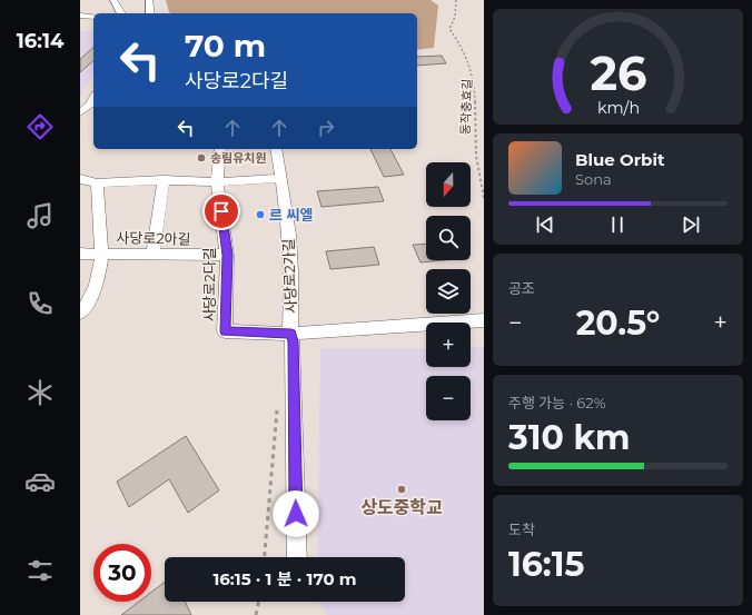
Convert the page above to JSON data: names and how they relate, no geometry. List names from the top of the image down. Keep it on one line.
{"streets":{"street":["사당로2아길","사당로2가길","사당로2다길"],"path":["동작충효길"]},"crossings":[["사당로2아길","사당로2다길"],["사당로2가길","사당로2다길"]],"places":["송림유치원","르 씨엘","상도중학교"],"north":"bottom","page":{"tabs":"16:14","turn":["70 m","사당로2다길"],"song":["Blue Orbit","Sona"],"map_buttons":["+","−"],"tile":["공조",["주행 가능 · 62%","310 km"],["도착","16:15"]],"heat":["−","20.5°","+"],"limit":"30","trip":"16:15 · 1 분 · 170 m","gauge":["26","km/h"]}}
